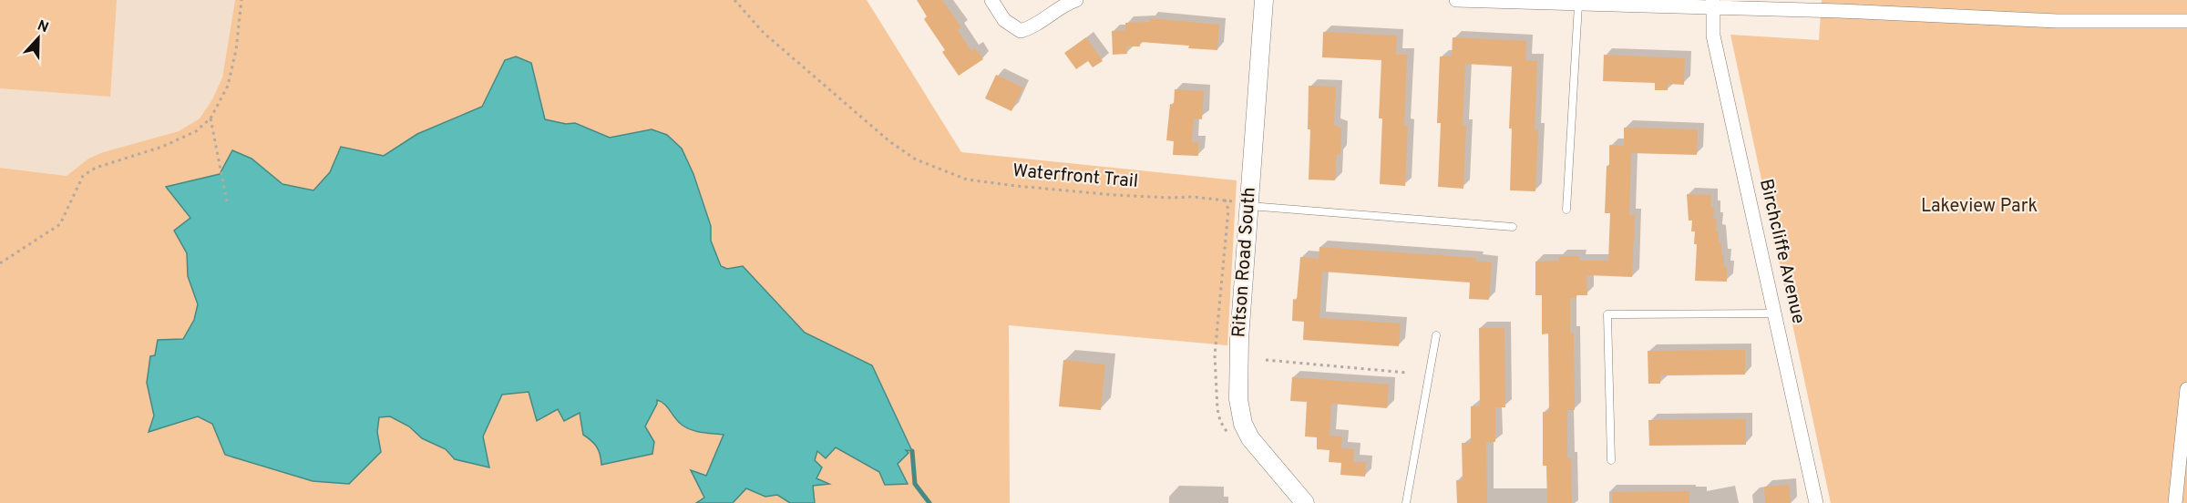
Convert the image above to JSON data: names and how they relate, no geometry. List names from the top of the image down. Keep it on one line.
{"streets":{"street":["Birchcliffe Avenue","Ritson Road South"],"path":["Waterfront Trail"]},"parks":["Lakeview Park"],"north":"top"}
